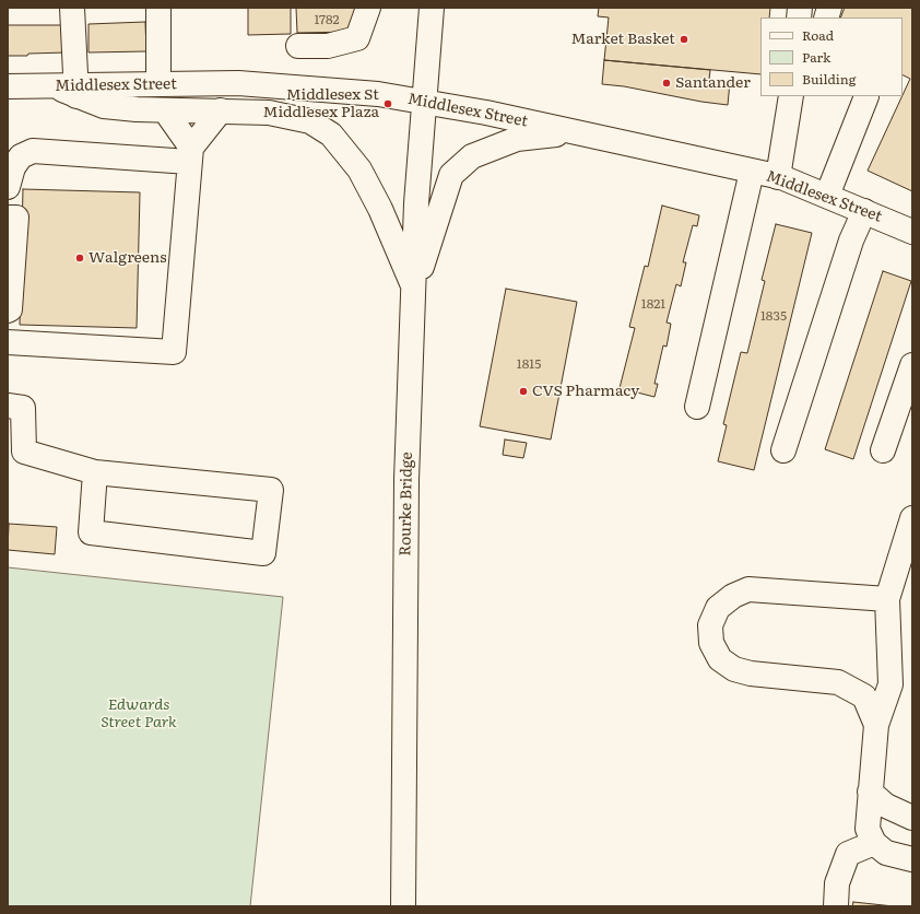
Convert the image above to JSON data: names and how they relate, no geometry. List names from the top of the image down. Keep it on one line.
{"streets":{"main road":["Middlesex Street","Rourke Bridge"]},"crossings":[["Middlesex Street","Rourke Bridge"]],"parks":["Edwards Street Park"],"places":["Market Basket","Santander","Middlesex St Middlesex Plaza","Walgreens","CVS Pharmacy"],"house_numbers":["1782","1821","1835","1815"],"legend":["Road","Park","Building"]}
